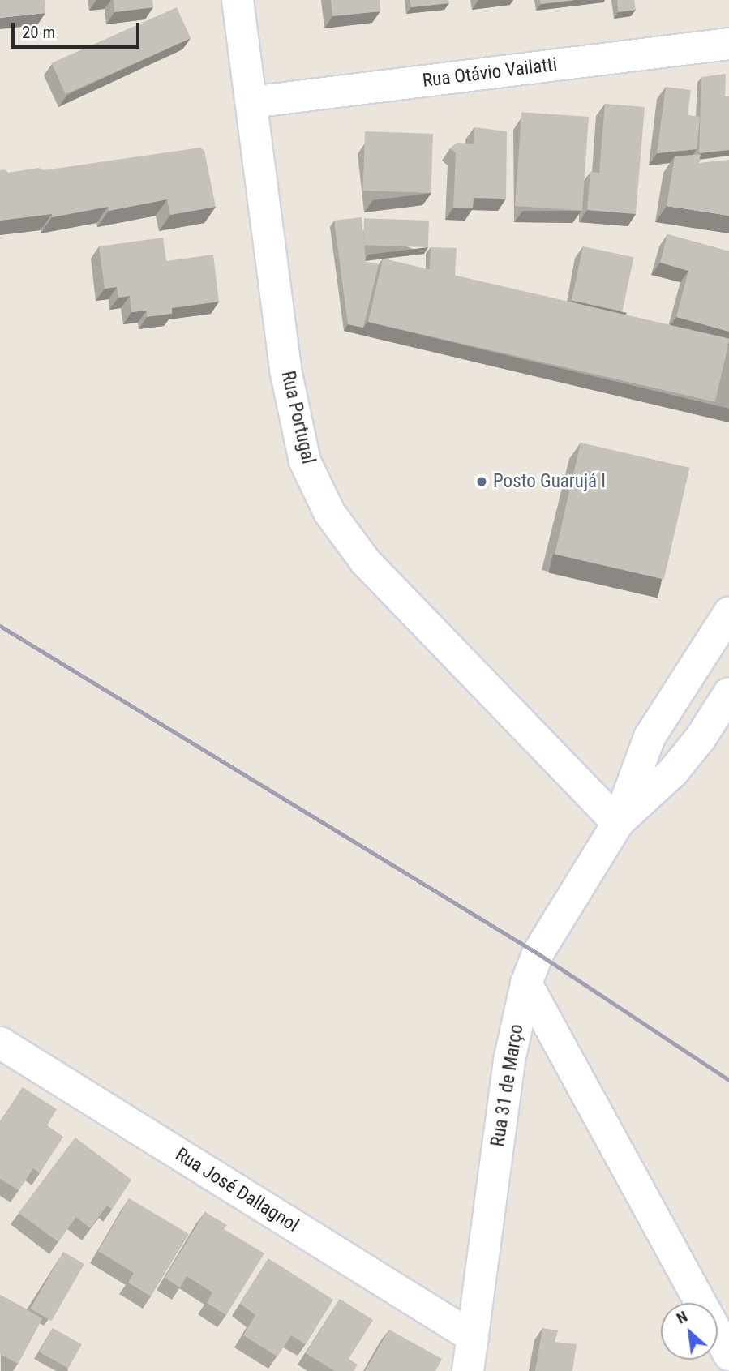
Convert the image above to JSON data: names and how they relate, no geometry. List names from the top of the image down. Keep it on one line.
{"streets":{"street":["Rua Otávio Vailatti","Rua Portugal","Rua 31 de Março","Rua José Dallagnol"]},"crossings":[["Rua Otávio Vailatti","Rua Portugal"],["Rua Portugal","Rua 31 de Março"],["Rua 31 de Março","Rua José Dallagnol"]],"places":["Posto Guarujá I"],"scale_bar":"20 m","north":"top left"}
